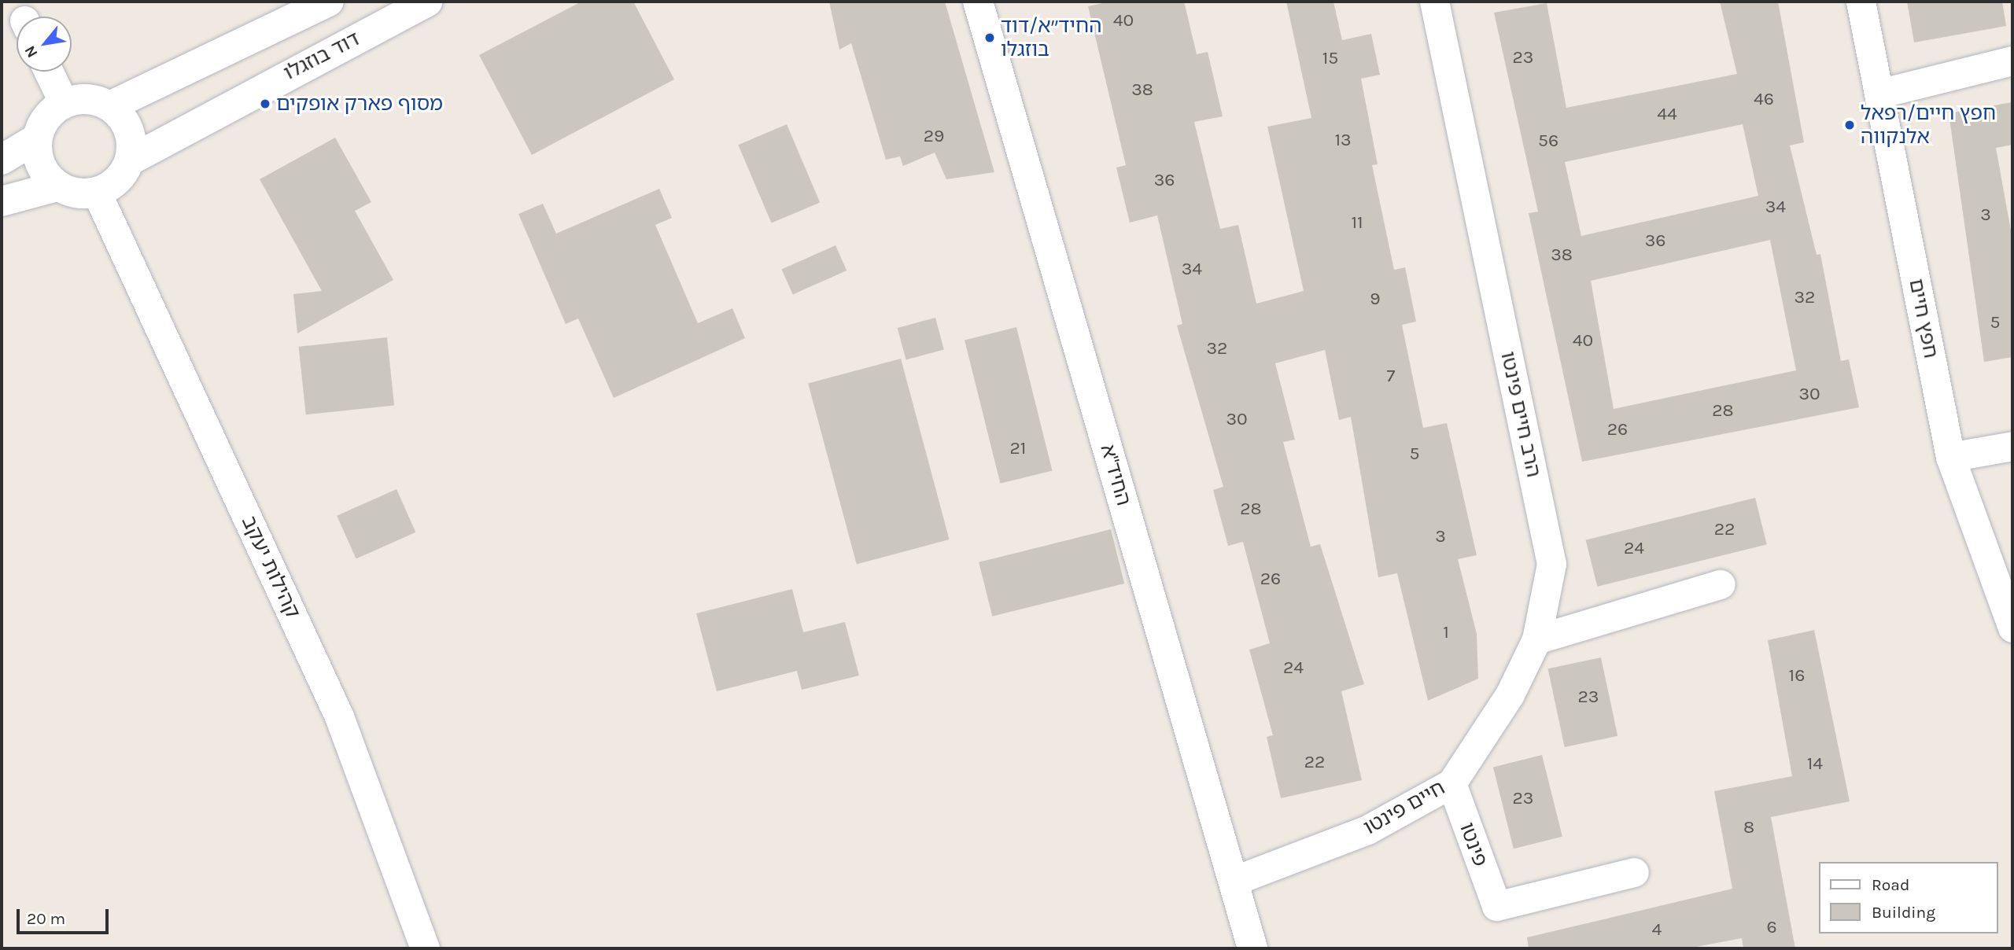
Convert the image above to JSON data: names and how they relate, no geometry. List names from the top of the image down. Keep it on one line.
{"streets":{"street":["דוד בוזגלו","חפץ חיים","הרב חיים פינטו","החיד\"א","קהילות יעקב","חיים פינטו","פינטו"]},"crossings":[["דוד בוזגלו","קהילות יעקב"],["הרב חיים פינטו","חיים פינטו"],["החיד\"א","חיים פינטו"],["חיים פינטו","פינטו"]],"places":["החיד״א/דוד בוזגלו","מסוף פארק אופקים","חפץ חיים/רפאל אלנקווה"],"house_numbers":["40","23","15","38","46","44","29","13","56","36","34","3","11","36","38","34","32","9","5","40","32","7","30","28","30","26","21","5","28","22","3","24","26","1","24","16","23","22","14","23","8","6","4"],"legend":["Road","Building"],"scale_bar":"20 m","north":"bottom left"}
